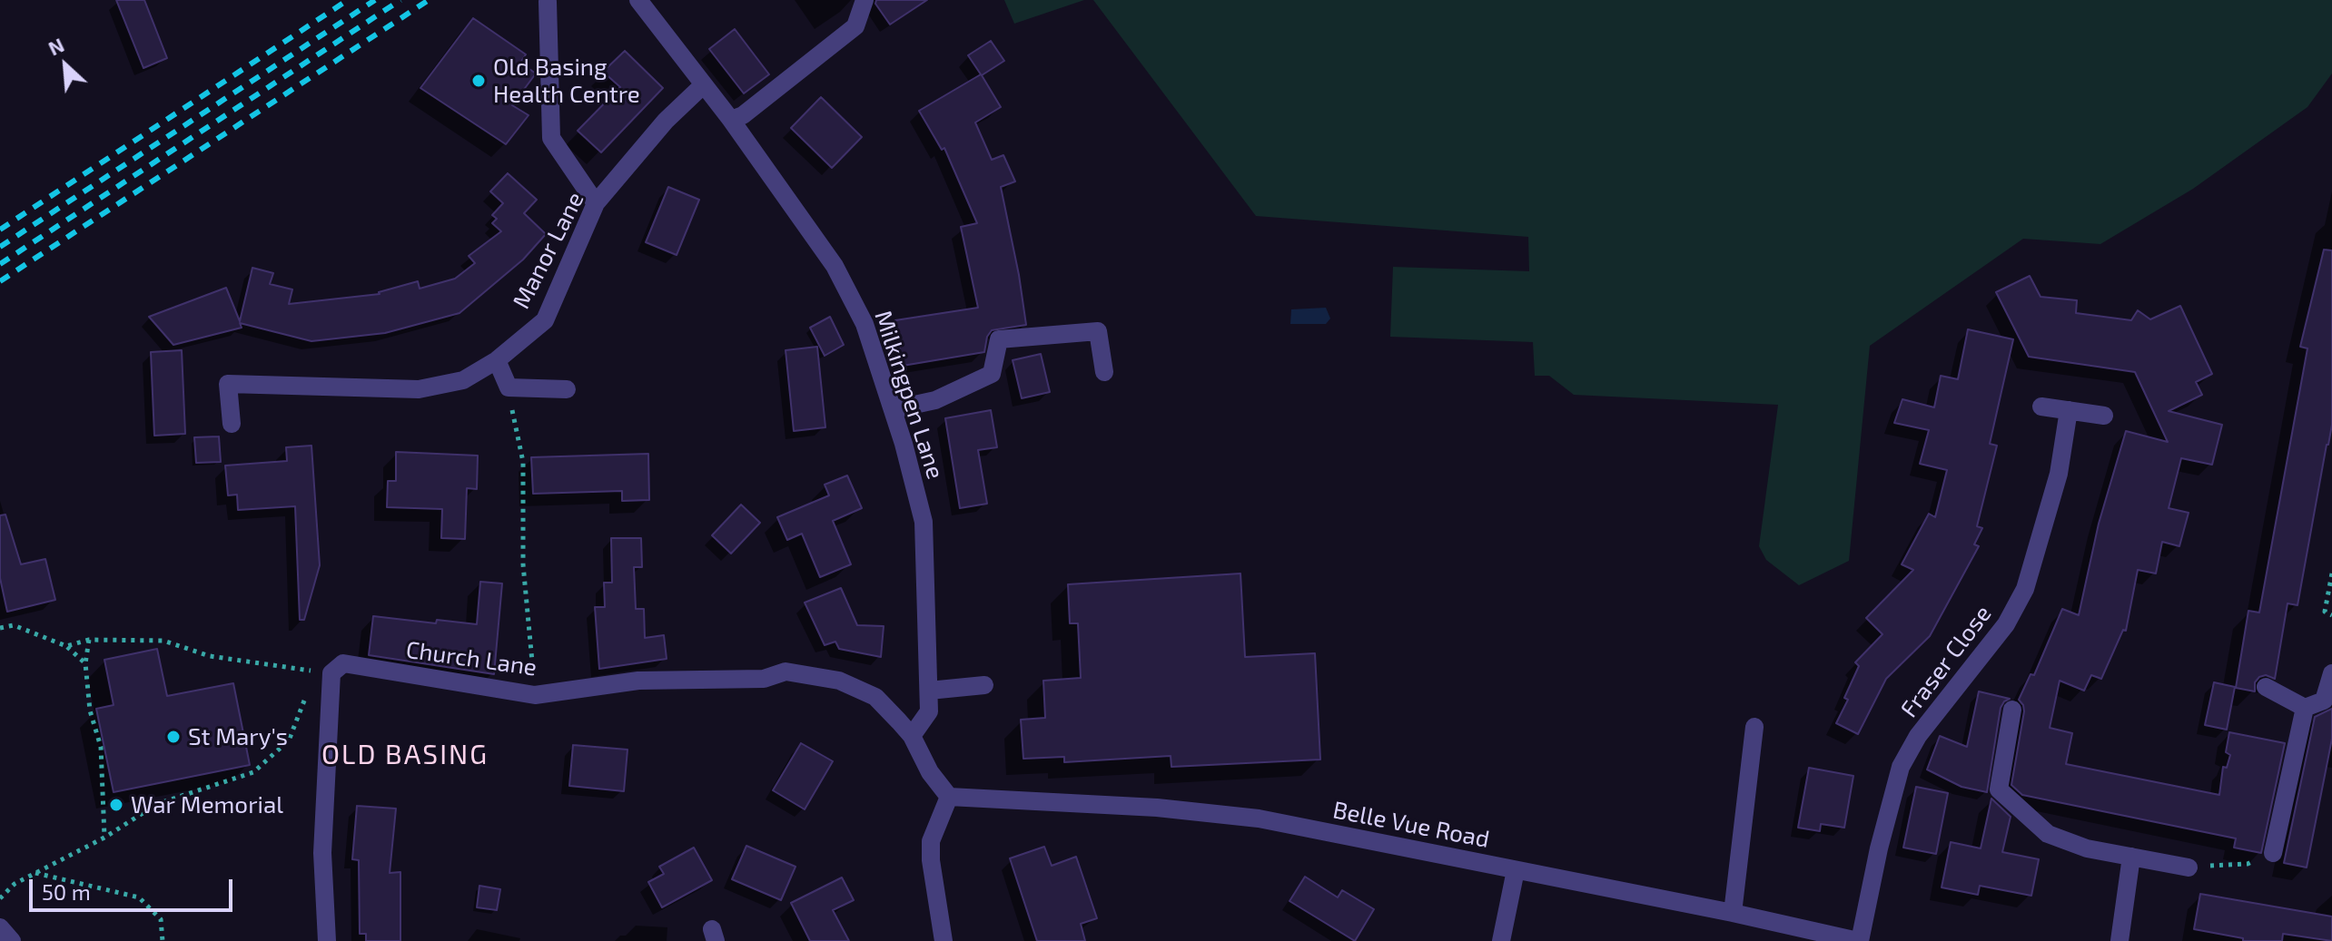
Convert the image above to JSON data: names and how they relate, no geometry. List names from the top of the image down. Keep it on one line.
{"streets":{"street":["Manor Lane","Milkingpen Lane","Church Lane","Fraser Close","Belle Vue Road"]},"crossings":[["Manor Lane","Milkingpen Lane"],["Milkingpen Lane","Church Lane"],["Church Lane","Belle Vue Road"],["Fraser Close","Belle Vue Road"]],"districts":["OLD BASING"],"places":["Old Basing Health Centre","St Mary's","War Memorial"],"scale_bar":"50 m","north":"top left"}
